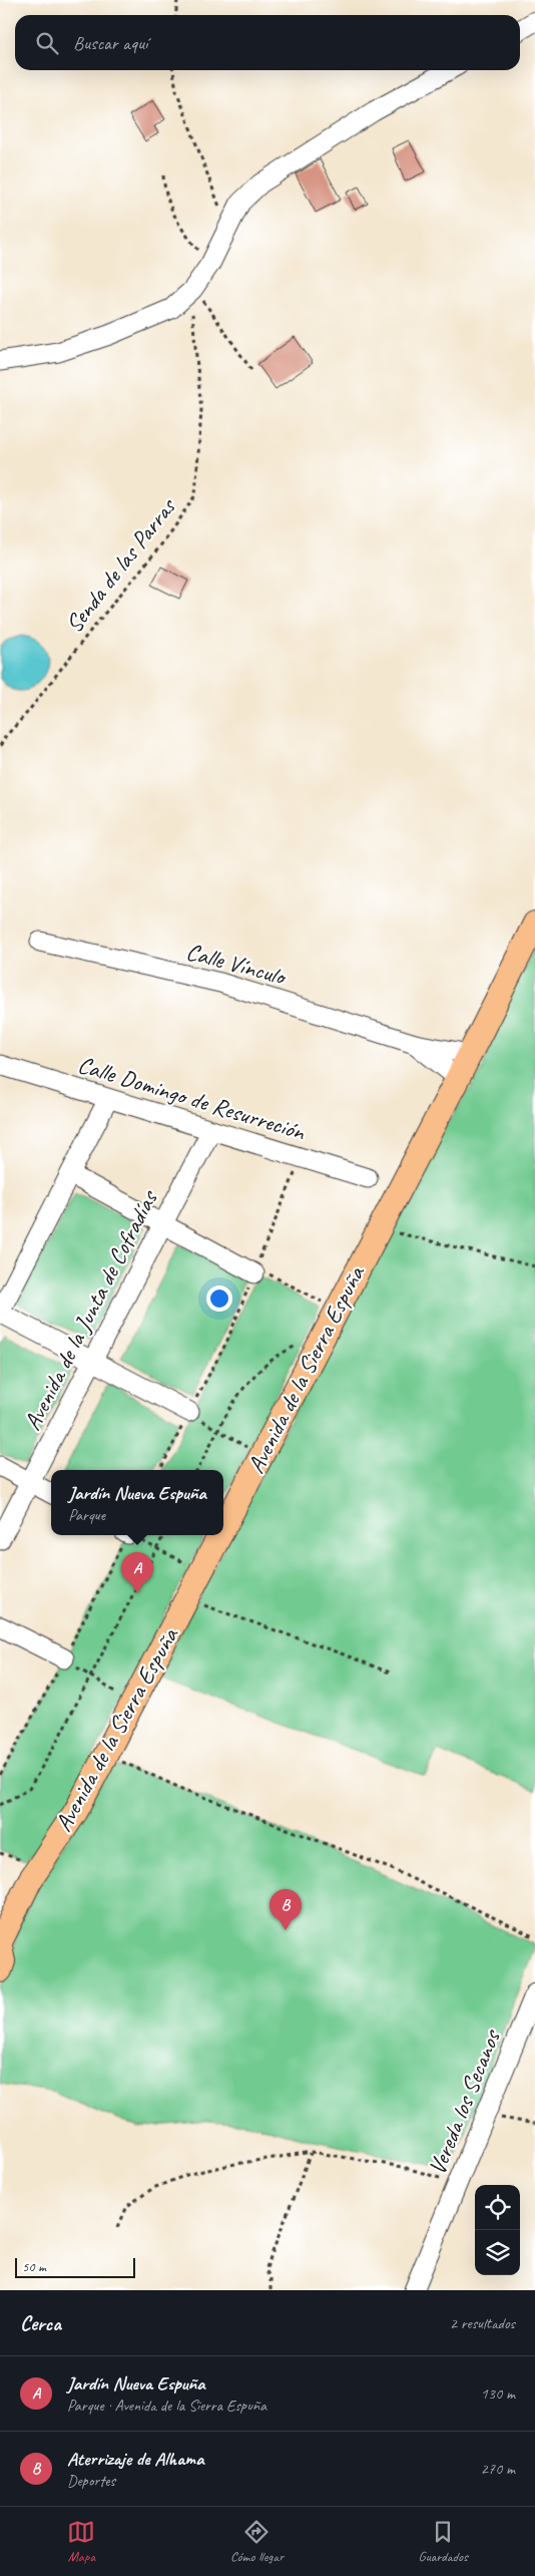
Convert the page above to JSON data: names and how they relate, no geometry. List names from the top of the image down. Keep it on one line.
{"streets":{"main road":["Avenida de la Sierra Espuña"],"street":["Calle Vínculo","Calle Domingo de Resurreción","Avenida de la Junta de Cofradías","Vereda los Secanos"],"path":["Senda de las Parras"]},"crossings":[["Calle Vínculo","Avenida de la Sierra Espuña"],["Calle Domingo de Resurreción","Avenida de la Junta de Cofradías"]],"scale_bar":"50 m","page":{"search":"Buscar aquí","popup":["Jardín Nueva Espuña","Parque"],"pins":["A","B"],"scale":"50 m","heading":["Cerca","2 resultados"],"list":[{"mark":"A","name":"Jardín Nueva Espuña","note":"Parque · Avenida de la Sierra Espuña","value":"130 m"},{"mark":"B","name":"Aterrizaje de Alhama","note":"Deportes","value":"270 m"}],"nav":["Mapa","Cómo llegar","Guardados"]}}
